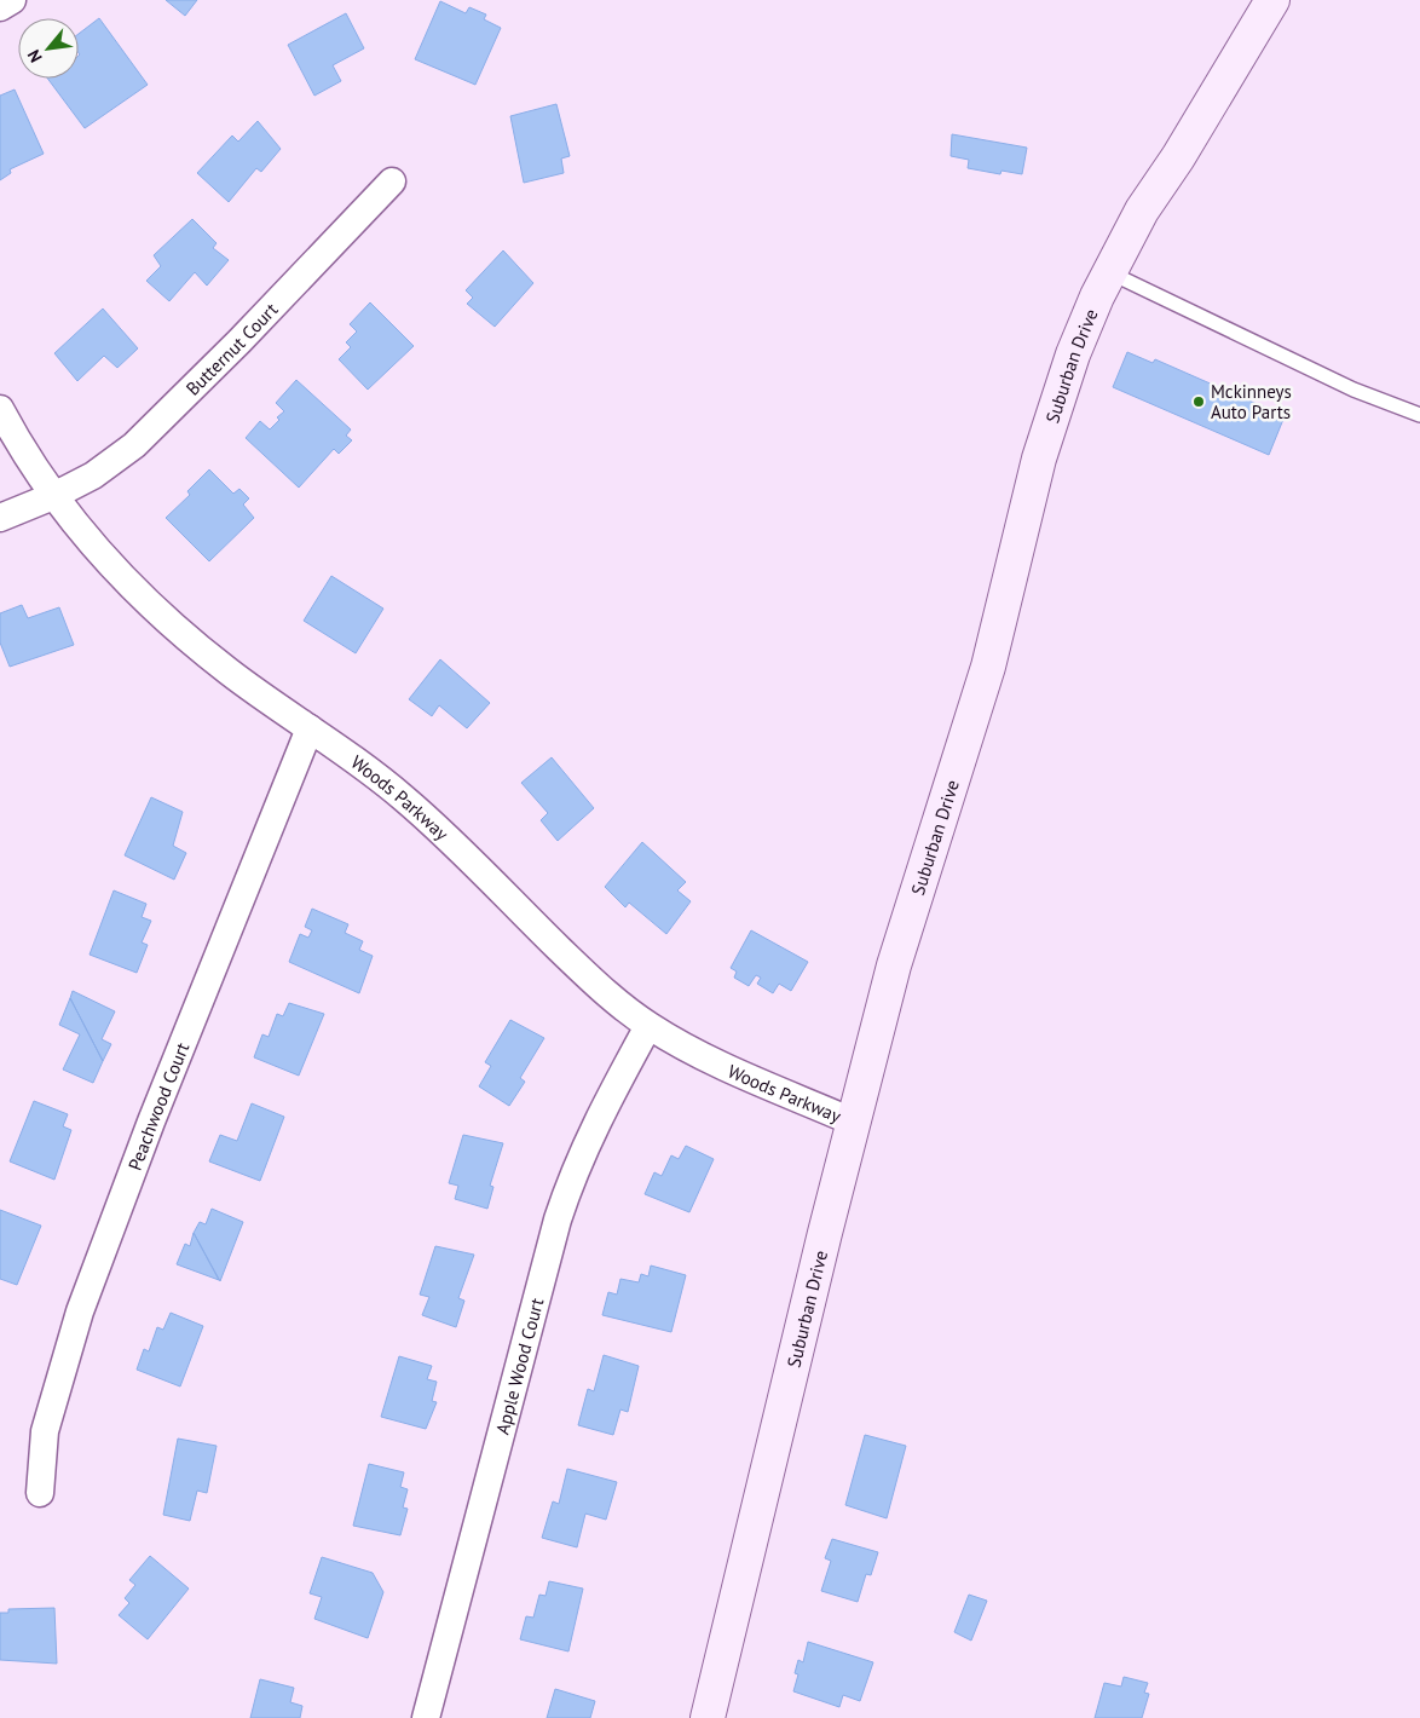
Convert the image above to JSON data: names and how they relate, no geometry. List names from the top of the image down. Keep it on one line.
{"streets":{"main road":["Suburban Drive"],"street":["Butternut Court","Woods Parkway","Peachwood Court","Apple Wood Court"]},"crossings":[["Butternut Court","Woods Parkway"],["Suburban Drive","Woods Parkway"],["Woods Parkway","Peachwood Court"],["Woods Parkway","Apple Wood Court"]],"places":["Mckinneys Auto Parts"],"north":"bottom left"}
